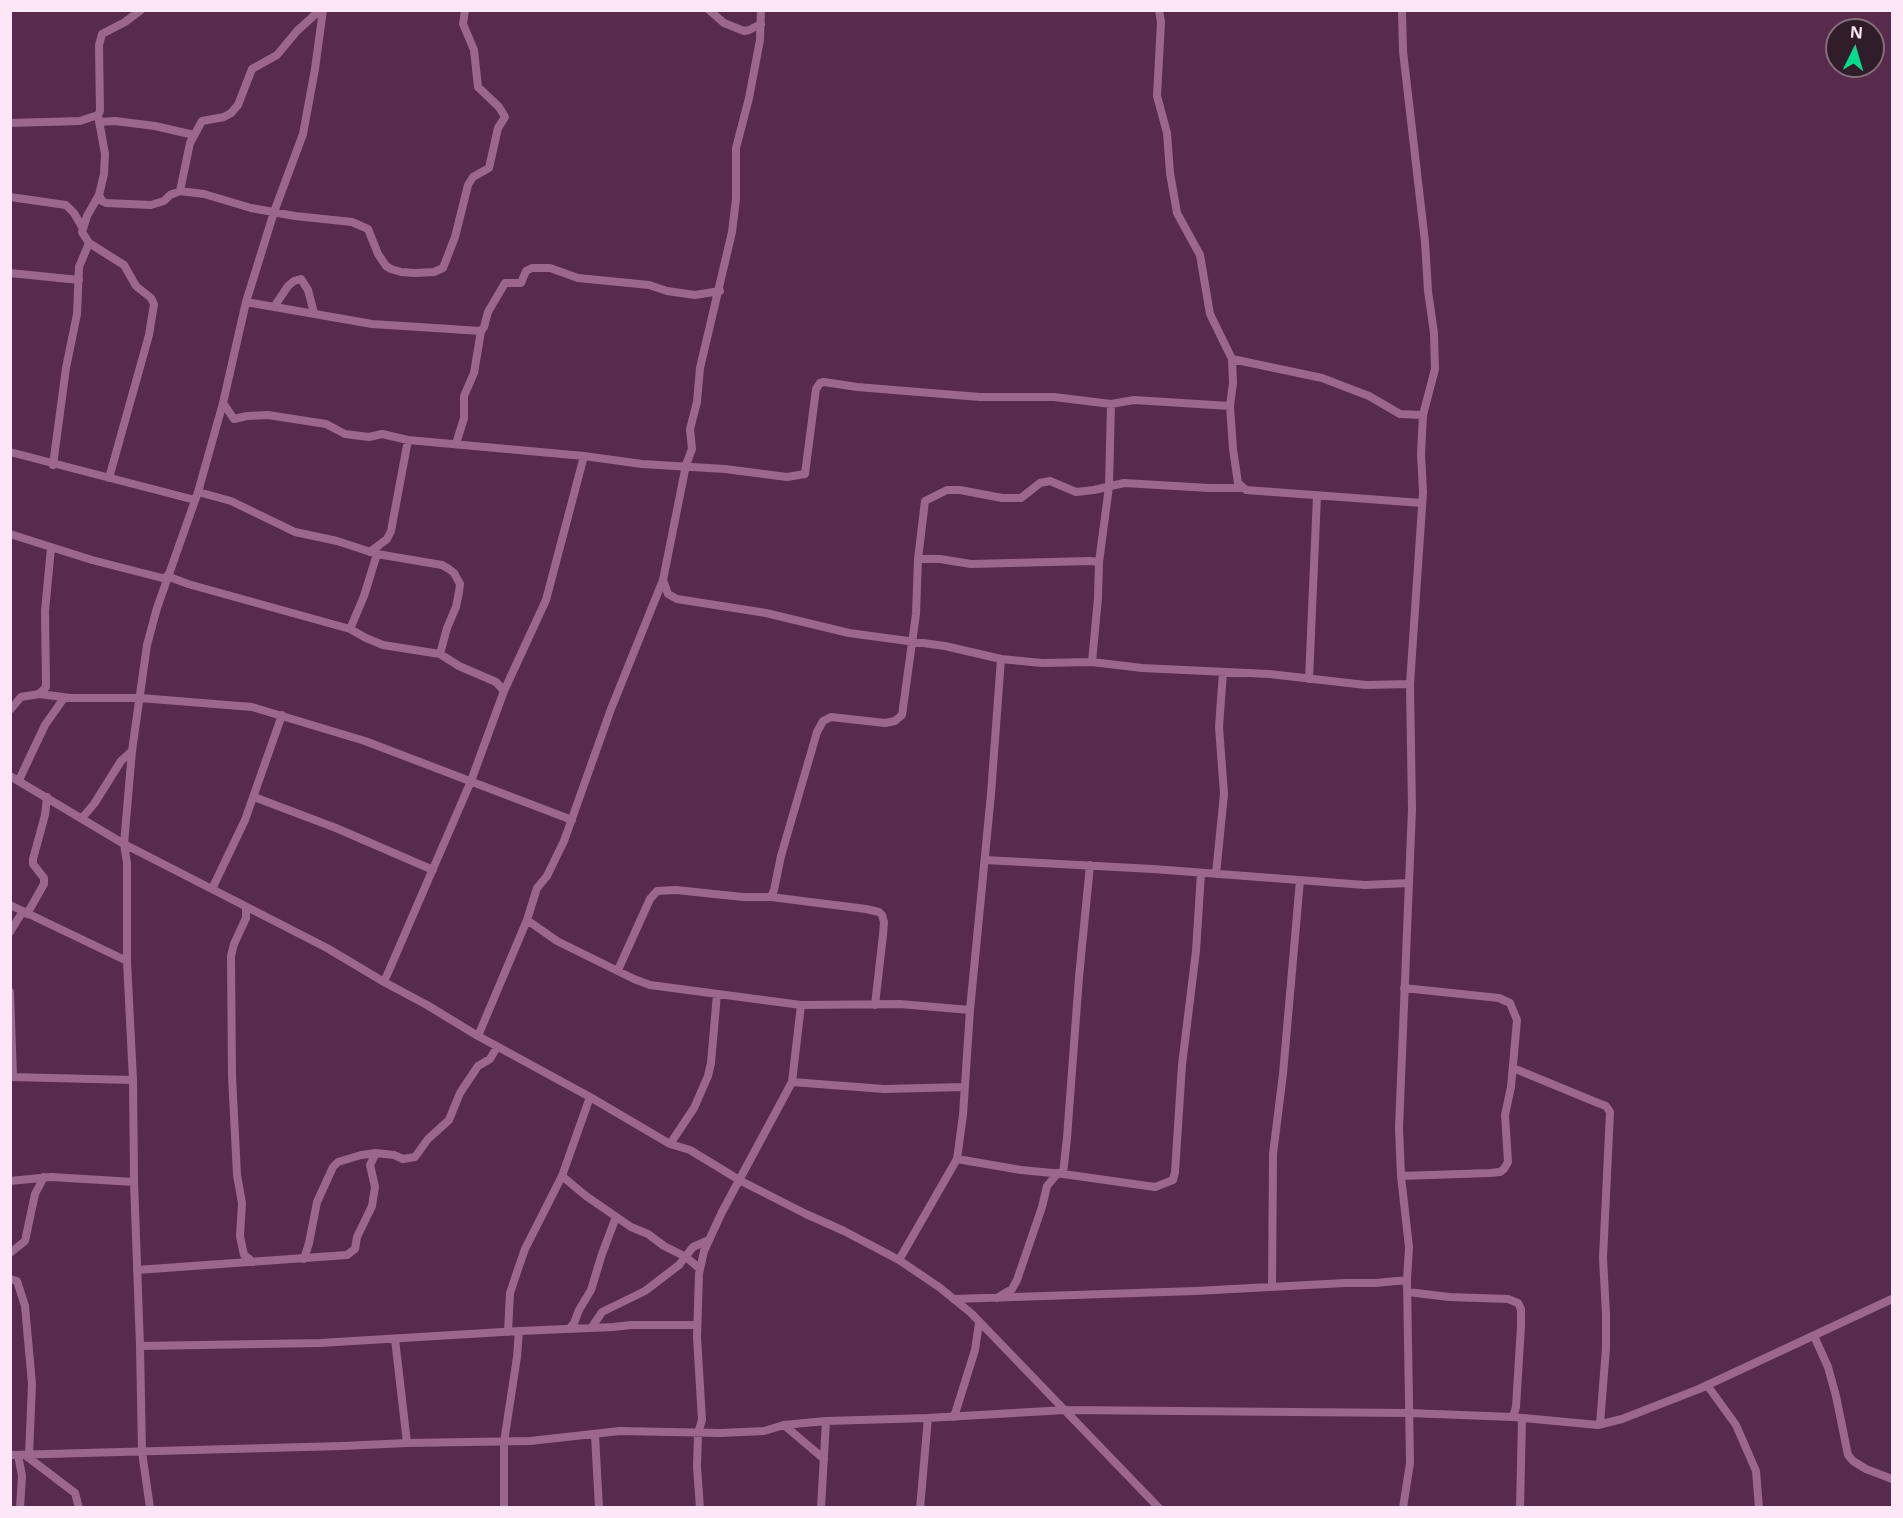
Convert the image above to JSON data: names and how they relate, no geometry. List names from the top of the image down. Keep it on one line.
{"north":"top"}
